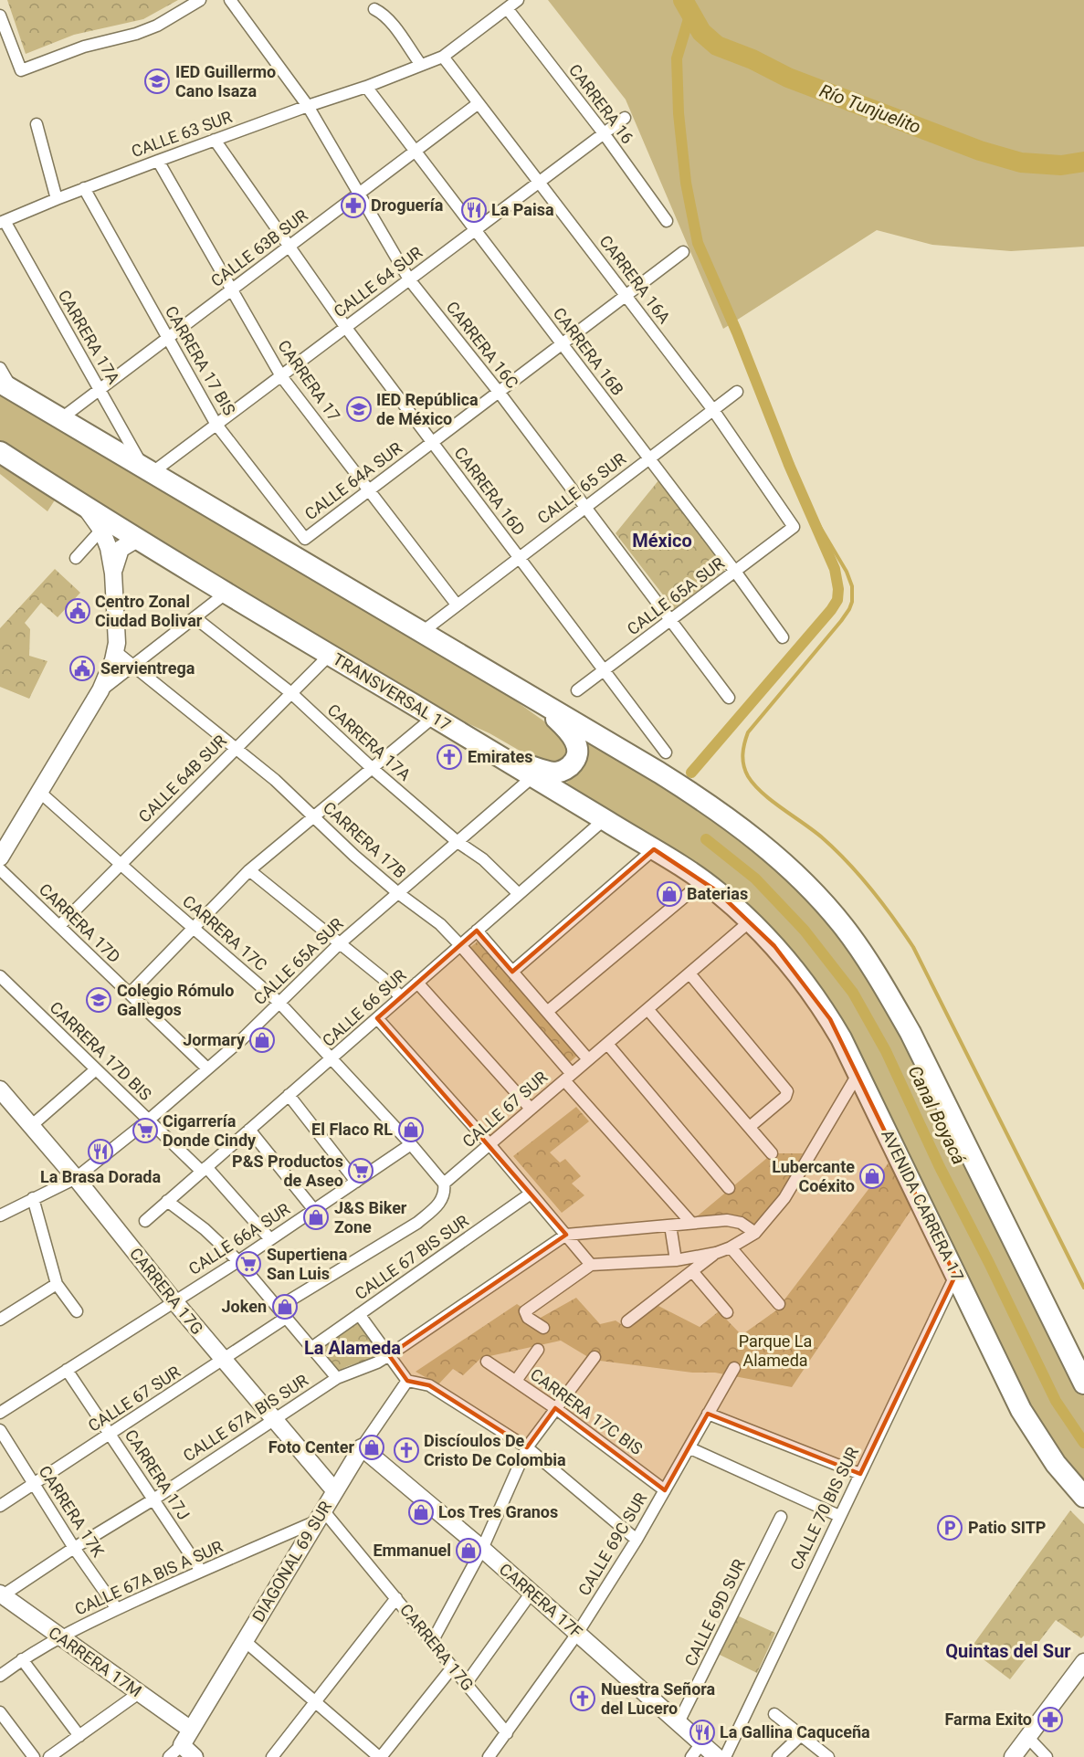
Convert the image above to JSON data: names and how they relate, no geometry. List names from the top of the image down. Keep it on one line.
{"streets":{"highway":["TRANSVERSAL 17","AVENIDA CARRERA 17"],"street":["CARRERA 16","CALLE 63 SUR","CALLE 63B SUR","CARRERA 16A","CALLE 64 SUR","CARRERA 17A","CARRERA 16C","CARRERA 16B","CARRERA 17 BIS","CARRERA 17","CALLE 64A SUR","CALLE 65 SUR","CARRERA 16D","CALLE 65A SUR","CALLE 64B SUR","CARRERA 17B","CARRERA 17D","CARRERA 17C","CALLE 66 SUR","CARRERA 17D BIS","CALLE 67 SUR","CALLE 66A SUR","CALLE 67 BIS SUR","CARRERA 17G","CARRERA 17C BIS","CALLE 67A BIS SUR","CARRERA 17J","CALLE 70 BIS SUR","CARRERA 17K","CALLE 69C SUR","DIAGONAL 69 SUR","CALLE 67A BIS A SUR","CARRERA 17F","CALLE 69D SUR","CARRERA 17M"]},"crossings":[["CARRERA 16","CALLE 63 SUR"],["CARRERA 16","CALLE 64 SUR"],["CALLE 63 SUR","CARRERA 16A"],["CALLE 63 SUR","CARRERA 17A"],["CALLE 63 SUR","CARRERA 16C"],["CALLE 63 SUR","CARRERA 16B"],["CALLE 63 SUR","CARRERA 17 BIS"],["CALLE 63 SUR","CARRERA 17"],["CALLE 63 SUR","CARRERA 16D"],["CALLE 63B SUR","CARRERA 16A"],["CALLE 63B SUR","CARRERA 17A"],["CALLE 63B SUR","CARRERA 16C"],["CALLE 63B SUR","CARRERA 16B"],["CALLE 63B SUR","CARRERA 17 BIS"],["CALLE 63B SUR","CARRERA 17"],["CALLE 63B SUR","CARRERA 16D"],["CARRERA 16A","CALLE 64 SUR"],["CARRERA 16A","CALLE 64A SUR"],["CARRERA 16A","CALLE 65 SUR"],["CARRERA 16A","CALLE 65A SUR"],["CALLE 64 SUR","CARRERA 17A"],["CALLE 64 SUR","CARRERA 16C"],["CALLE 64 SUR","CARRERA 16B"],["CALLE 64 SUR","CARRERA 17 BIS"],["CALLE 64 SUR","CARRERA 17"],["CALLE 64 SUR","CARRERA 16D"],["CARRERA 17A","CALLE 65A SUR"],["CARRERA 17A","CALLE 64B SUR"],["CARRERA 17A","CALLE 66 SUR"],["CARRERA 16C","CALLE 64A SUR"],["CARRERA 16C","CALLE 65 SUR"],["CARRERA 16C","CALLE 65A SUR"],["CARRERA 16B","CALLE 64A SUR"],["CARRERA 16B","CALLE 65 SUR"],["CARRERA 16B","CALLE 65A SUR"],["CARRERA 17 BIS","CALLE 64A SUR"],["CARRERA 17","CALLE 64A SUR"],["CARRERA 17","CALLE 65 SUR"],["CALLE 64A SUR","CARRERA 16D"],["CALLE 65 SUR","CARRERA 16D"],["CARRERA 16D","CALLE 65A SUR"],["CALLE 65A SUR","TRANSVERSAL 17"],["CALLE 65A SUR","CARRERA 17B"],["CALLE 65A SUR","CARRERA 17D"],["CALLE 65A SUR","CARRERA 17C"],["CALLE 65A SUR","CARRERA 17D BIS"],["CALLE 65A SUR","CARRERA 17G"],["TRANSVERSAL 17","CALLE 64B SUR"],["TRANSVERSAL 17","CALLE 66 SUR"],["TRANSVERSAL 17","CALLE 67 SUR"],["TRANSVERSAL 17","AVENIDA CARRERA 17"],["CALLE 64B SUR","CARRERA 17B"],["CALLE 64B SUR","CARRERA 17D"],["CALLE 64B SUR","CARRERA 17C"],["CARRERA 17B","CALLE 66 SUR"],["CARRERA 17B","CALLE 67 SUR"],["CARRERA 17C","CALLE 66 SUR"],["CARRERA 17C","CALLE 67 SUR"],["CARRERA 17C","CALLE 66A SUR"],["CALLE 66 SUR","CARRERA 17D BIS"],["CARRERA 17D BIS","CALLE 66A SUR"],["CALLE 67 SUR","AVENIDA CARRERA 17"],["CALLE 67 SUR","CARRERA 17G"],["CALLE 67 SUR","CARRERA 17J"],["CALLE 67 SUR","CARRERA 17K"],["AVENIDA CARRERA 17","CALLE 70 BIS SUR"],["CALLE 66A SUR","CARRERA 17G"],["CALLE 66A SUR","CARRERA 17J"],["CARRERA 17G","CALLE 67A BIS SUR"],["CARRERA 17G","CALLE 69C SUR"],["CARRERA 17G","DIAGONAL 69 SUR"],["CARRERA 17G","CALLE 67A BIS A SUR"],["CARRERA 17C BIS","CALLE 69C SUR"],["CALLE 67A BIS SUR","CARRERA 17J"],["CALLE 67A BIS SUR","CARRERA 17K"],["CALLE 67A BIS SUR","CARRERA 17M"],["CARRERA 17J","CALLE 67A BIS A SUR"],["CARRERA 17K","CALLE 67A BIS A SUR"],["CALLE 69C SUR","CARRERA 17F"],["DIAGONAL 69 SUR","CALLE 67A BIS A SUR"],["DIAGONAL 69 SUR","CARRERA 17F"],["DIAGONAL 69 SUR","CARRERA 17M"],["CALLE 67A BIS A SUR","CARRERA 17M"],["CARRERA 17F","CALLE 69D SUR"]],"districts":["México","La Alameda","Quintas del Sur"],"water":["Río Tunjuelito","Canal Boyacá"],"parks":["Parque La Alameda"],"places":{"school or university":["IED Guillermo Cano Isaza","IED República de México","Colegio Rómulo Gallegos"],"pharmacy":["Droguería","Farma Exito"],"restaurant":["La Paisa","La Brasa Dorada","La Gallina Caquceña"],"public building":["Centro Zonal Ciudad Bolivar","Servientrega"],"church":["Emirates","Discíoulos De Cristo De Colombia","Nuestra Señora del Lucero"],"shop":["Baterias","Jormary","El Flaco RL","Lubercante Coéxito","J&S Biker Zone","Joken","Foto Center","Los Tres Granos","Emmanuel"],"supermarket":["Cigarrería Donde Cindy","P&S Productos de Aseo","Supertiena San Luis"],"parking":["Patio SITP"]}}
